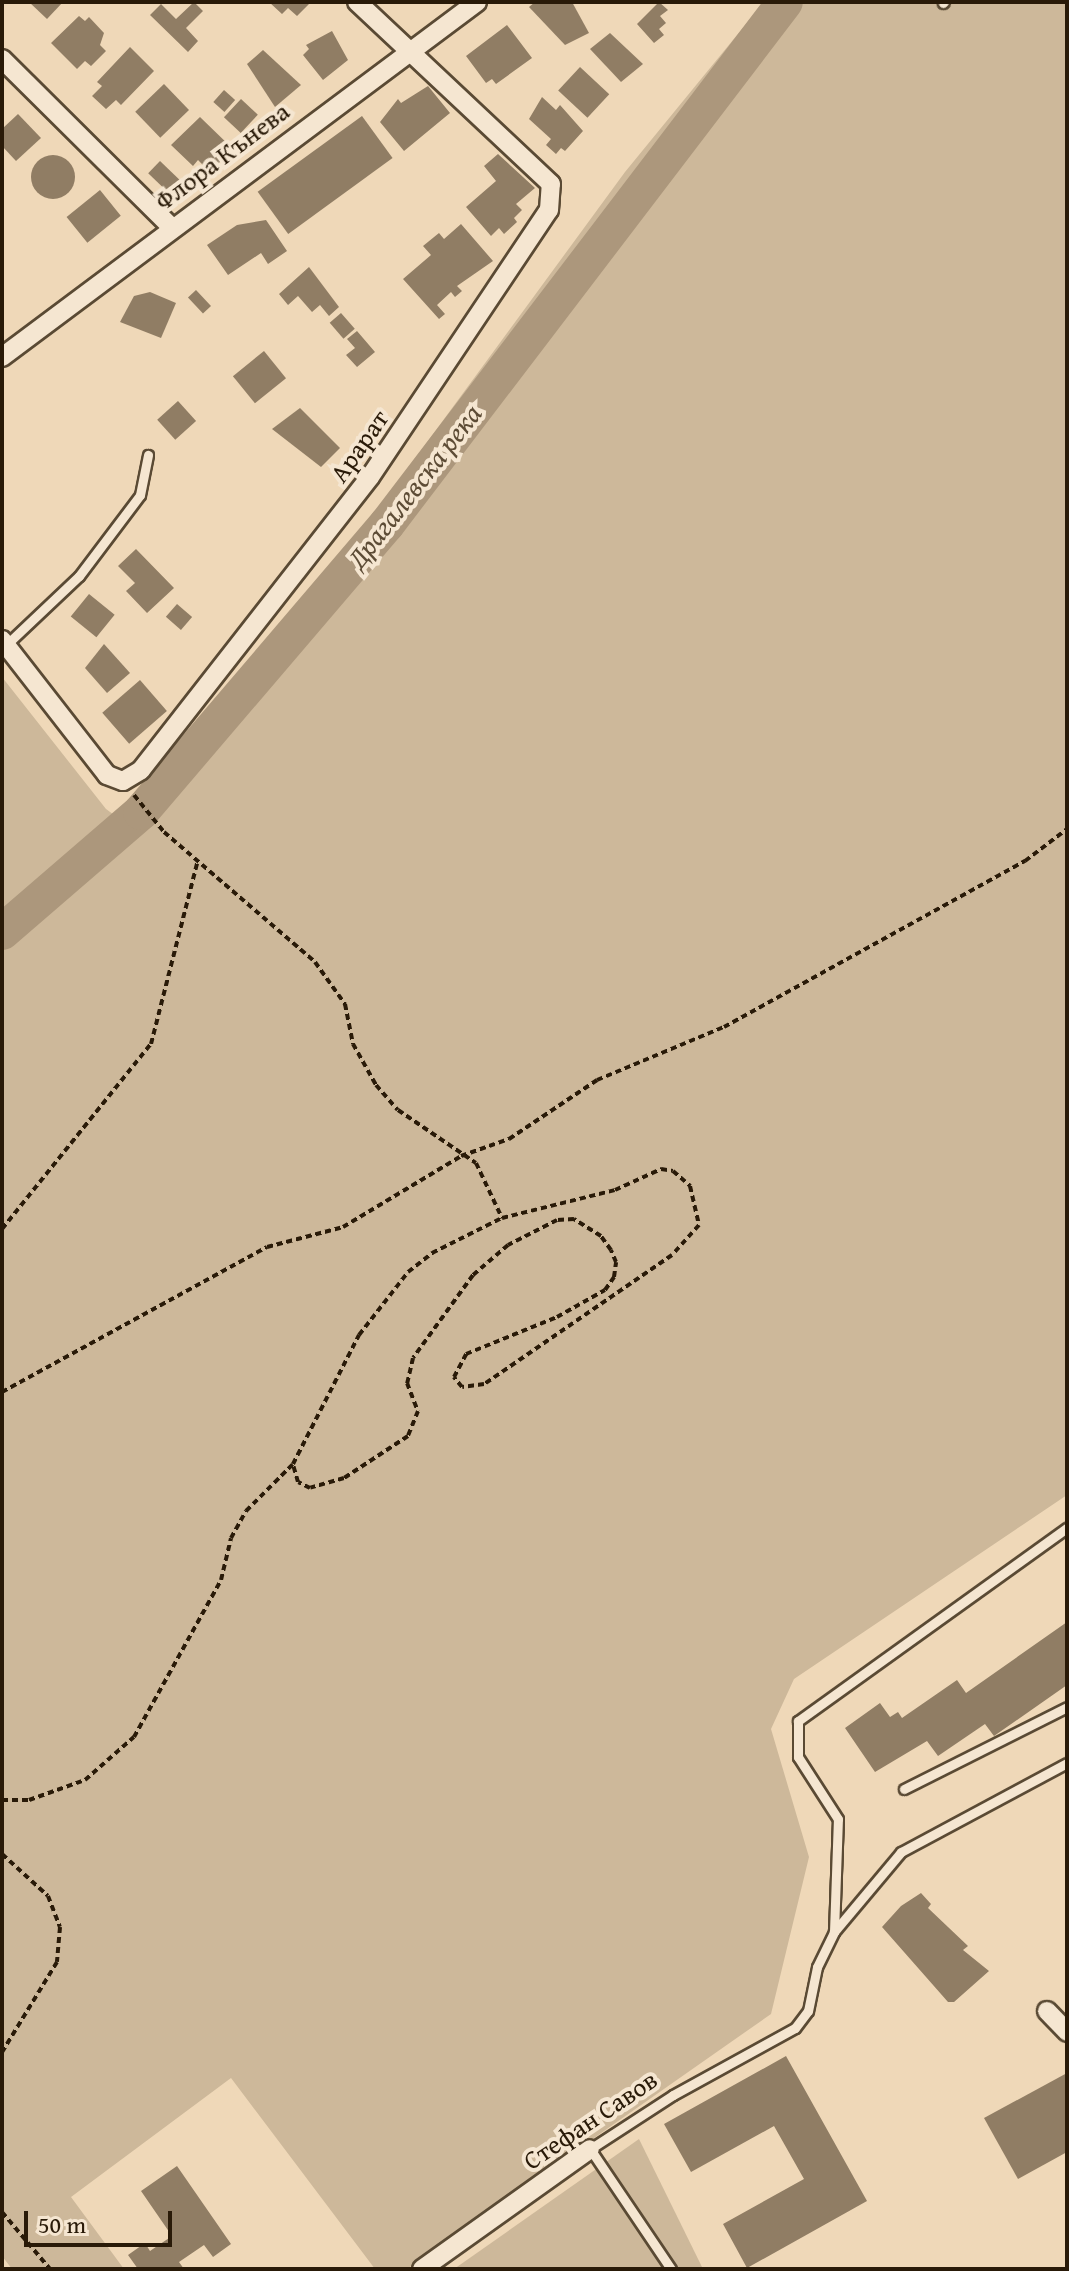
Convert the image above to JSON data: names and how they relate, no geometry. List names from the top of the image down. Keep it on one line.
{"streets":{"street":["Флора Кънева","Арарат","Стефан Савов"]},"crossings":[["Флора Кънева","Арарат"]],"water":["Драгалевска река"],"scale_bar":"50 m"}
